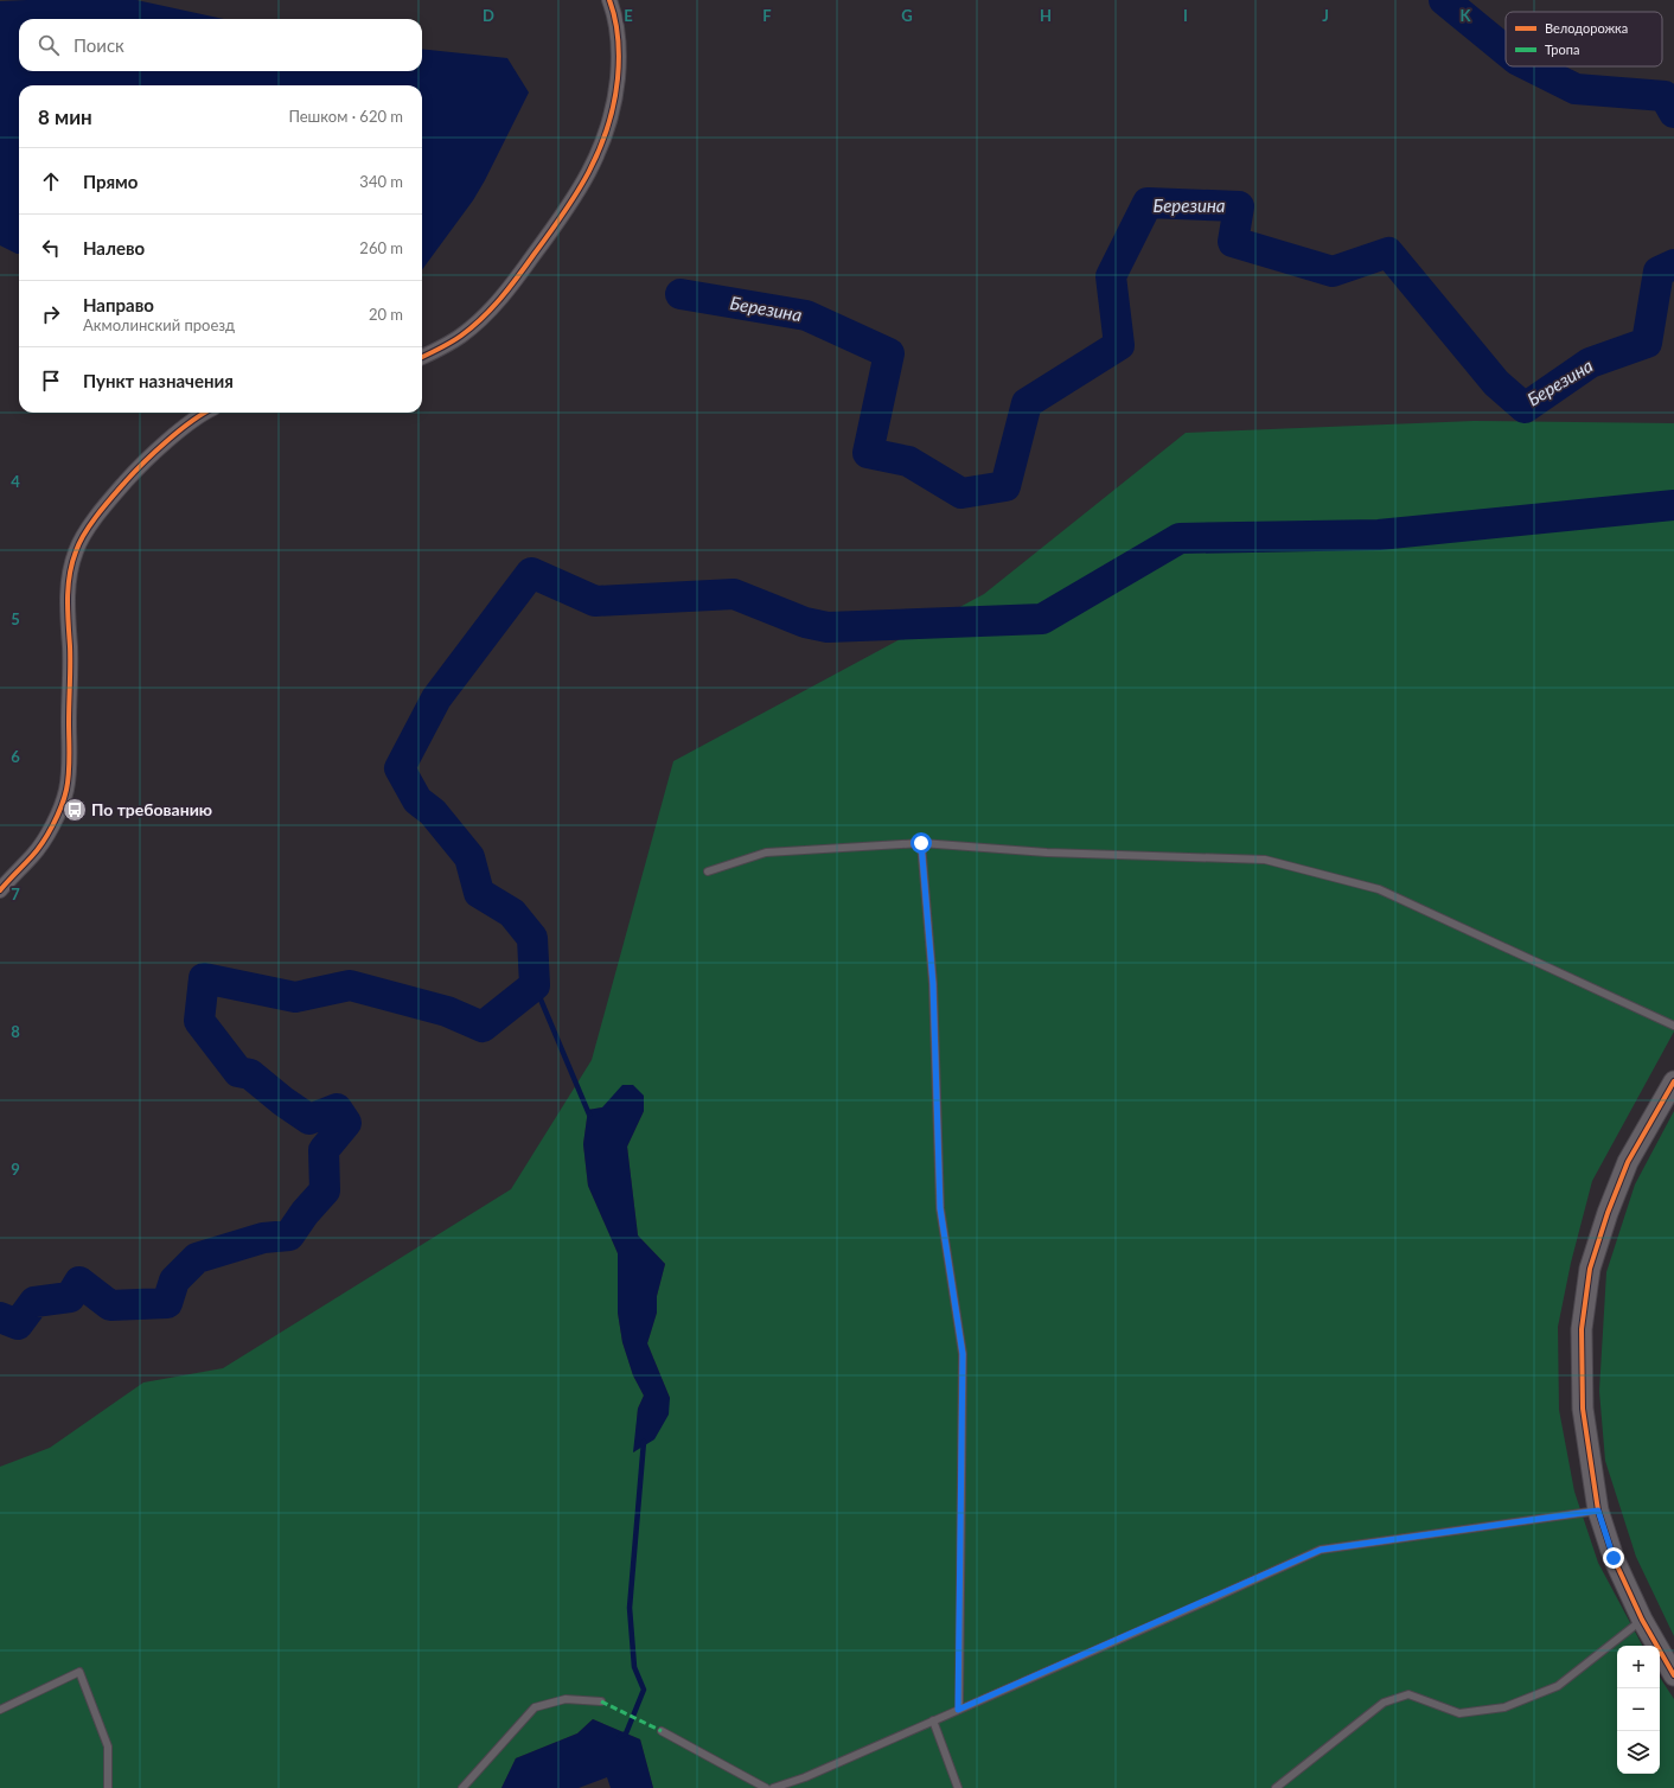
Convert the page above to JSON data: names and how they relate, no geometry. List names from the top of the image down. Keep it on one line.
{"water":["Березина"],"places":{"bus stop":["По требованию"]},"legend":["Велодорожка","Тропа"],"page":{"search":"Поиск","heading":["8 мин","Пешком · 620 m"],"list":[["Прямо","340 m"],["Налево","260 m"],["Направо","Акмолинский проезд","20 m"],"Пункт назначения"],"map_buttons":["+","−"]},"grid":{"columns":["D","E","F","G","H","I","J","K"],"rows":["4","5","6","7","8","9"]}}
